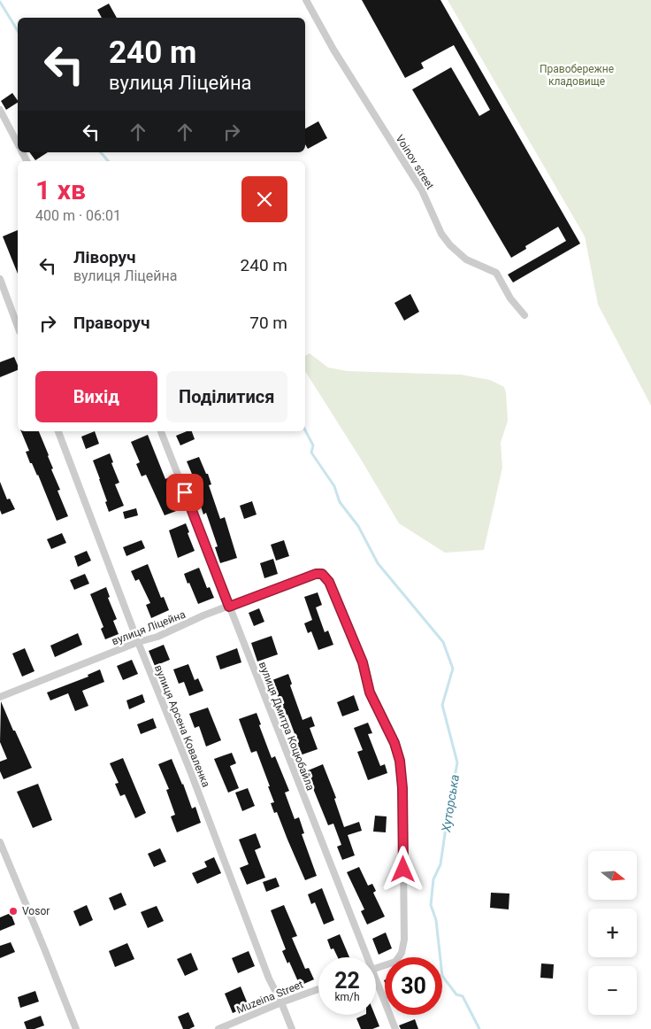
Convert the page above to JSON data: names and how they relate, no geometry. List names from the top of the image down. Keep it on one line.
{"streets":{"street":["Voinov street","вулиця Ліцейна","вулиця Арсена Коваленка","вулиця Дмитра Коцюбайла","Muzeina Street"]},"crossings":[["вулиця Ліцейна","вулиця Арсена Коваленка"],["вулиця Ліцейна","вулиця Дмитра Коцюбайла"],["вулиця Арсена Коваленка","Muzeina Street"]],"water":["Хуторська"],"parks":["Правобережне кладовище"],"places":["Vosor"],"north":"right","page":{"turn":["240 m","вулиця Ліцейна"],"heading":["1 хв","400 m · 06:01"],"list":[{"name":"Ліворуч","note":"вулиця Ліцейна","value":"240 m"},{"name":"Праворуч","value":"70 m"}],"buttons":["Вихід","Поділитися"],"map_buttons":["+","−"],"speed":"22 km/h","limit":"30"}}
